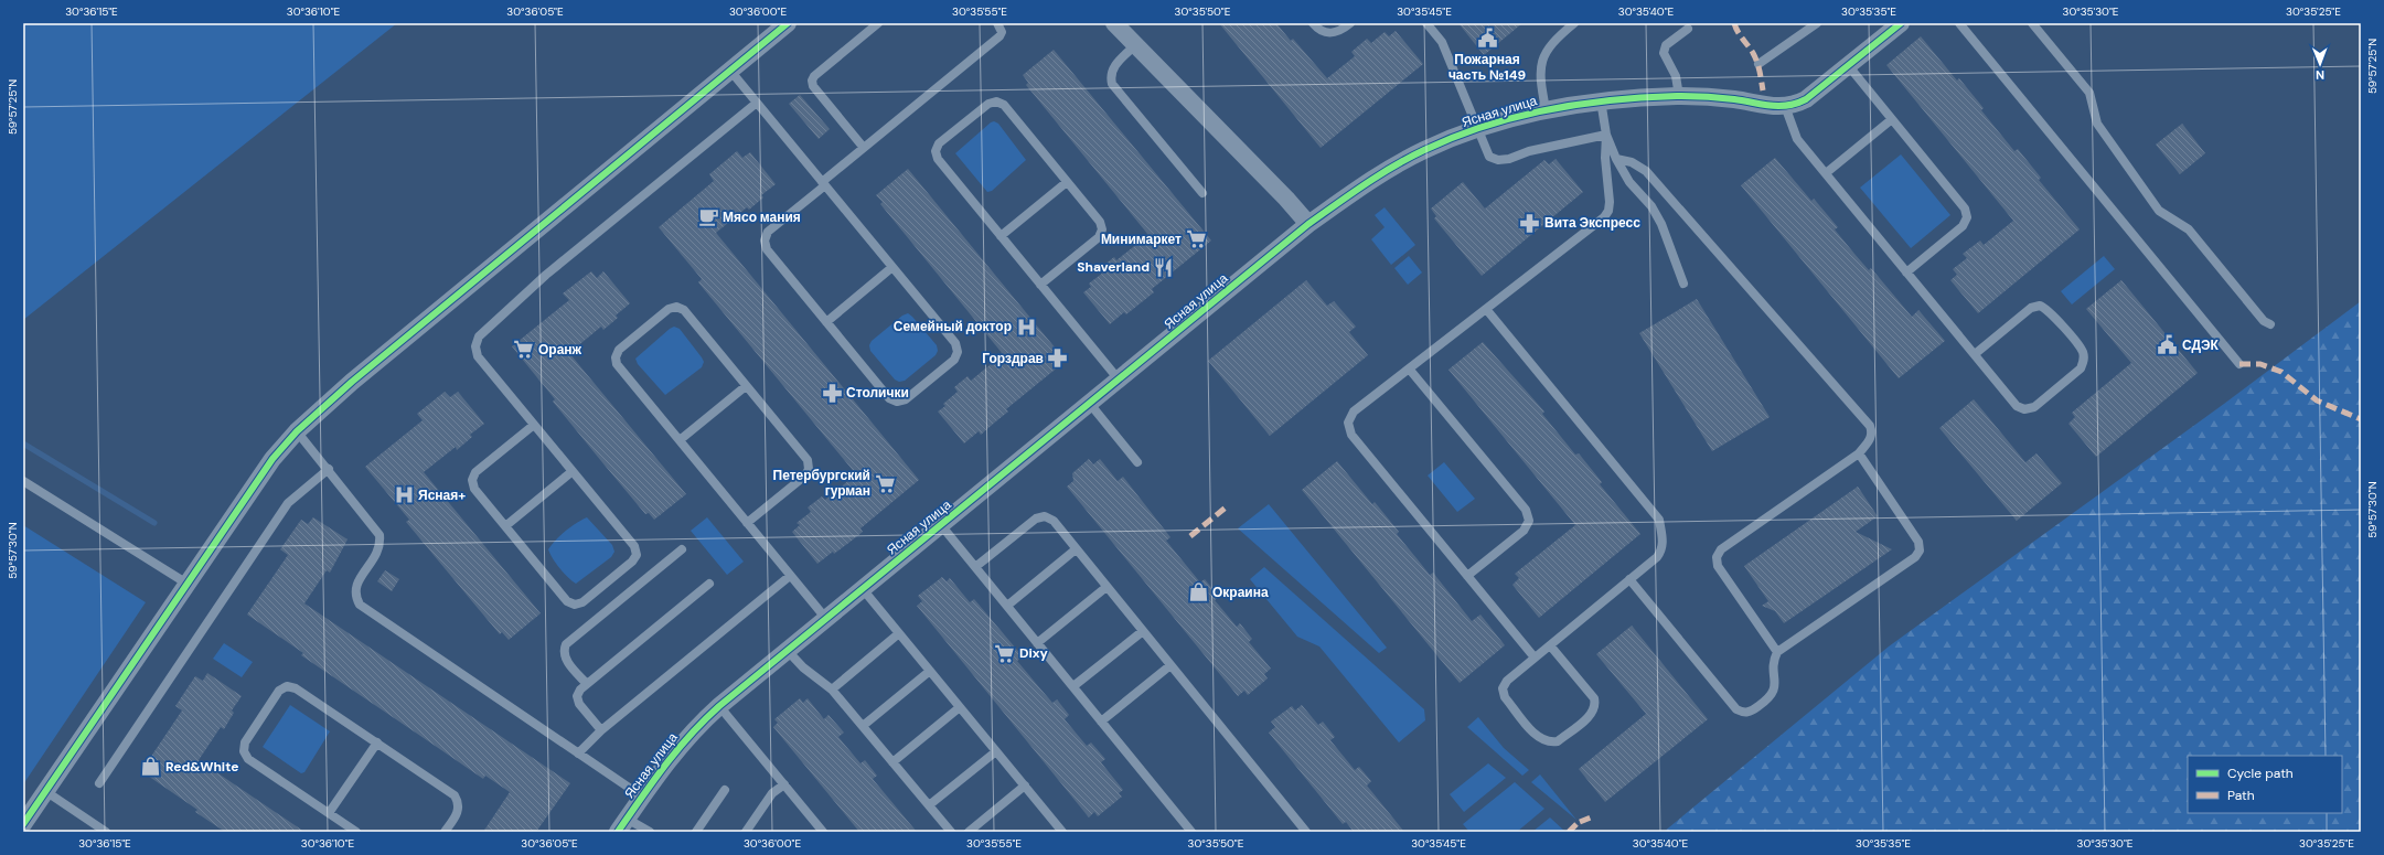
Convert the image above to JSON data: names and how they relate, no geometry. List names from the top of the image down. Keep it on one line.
{"streets":{"street":["Ясная улица"]},"places":{"public building":["Пожарная чаcть №149","СДЭК"],"cafe":["Мясо мания"],"pharmacy":["Вита Экспресс","Горздрав","Столички"],"supermarket":["Минимаркет","Оранж","Петербургский гурман","Dixy"],"restaurant":["Shaverland"],"hospital":["Семейный доктор","Ясная+"],"shop":["Окраина","Red&White"]},"legend":["Cycle path","Path"],"north":"bottom","coordinates":["30°36'15\"E","30°36'10\"E","30°36'05\"E","30°36'00\"E","30°35'55\"E","30°35'50\"E","30°35'45\"E","30°35'40\"E","30°35'35\"E","30°35'30\"E","30°35'25\"E","59°57'25\"N","59°57'30\"N"]}
